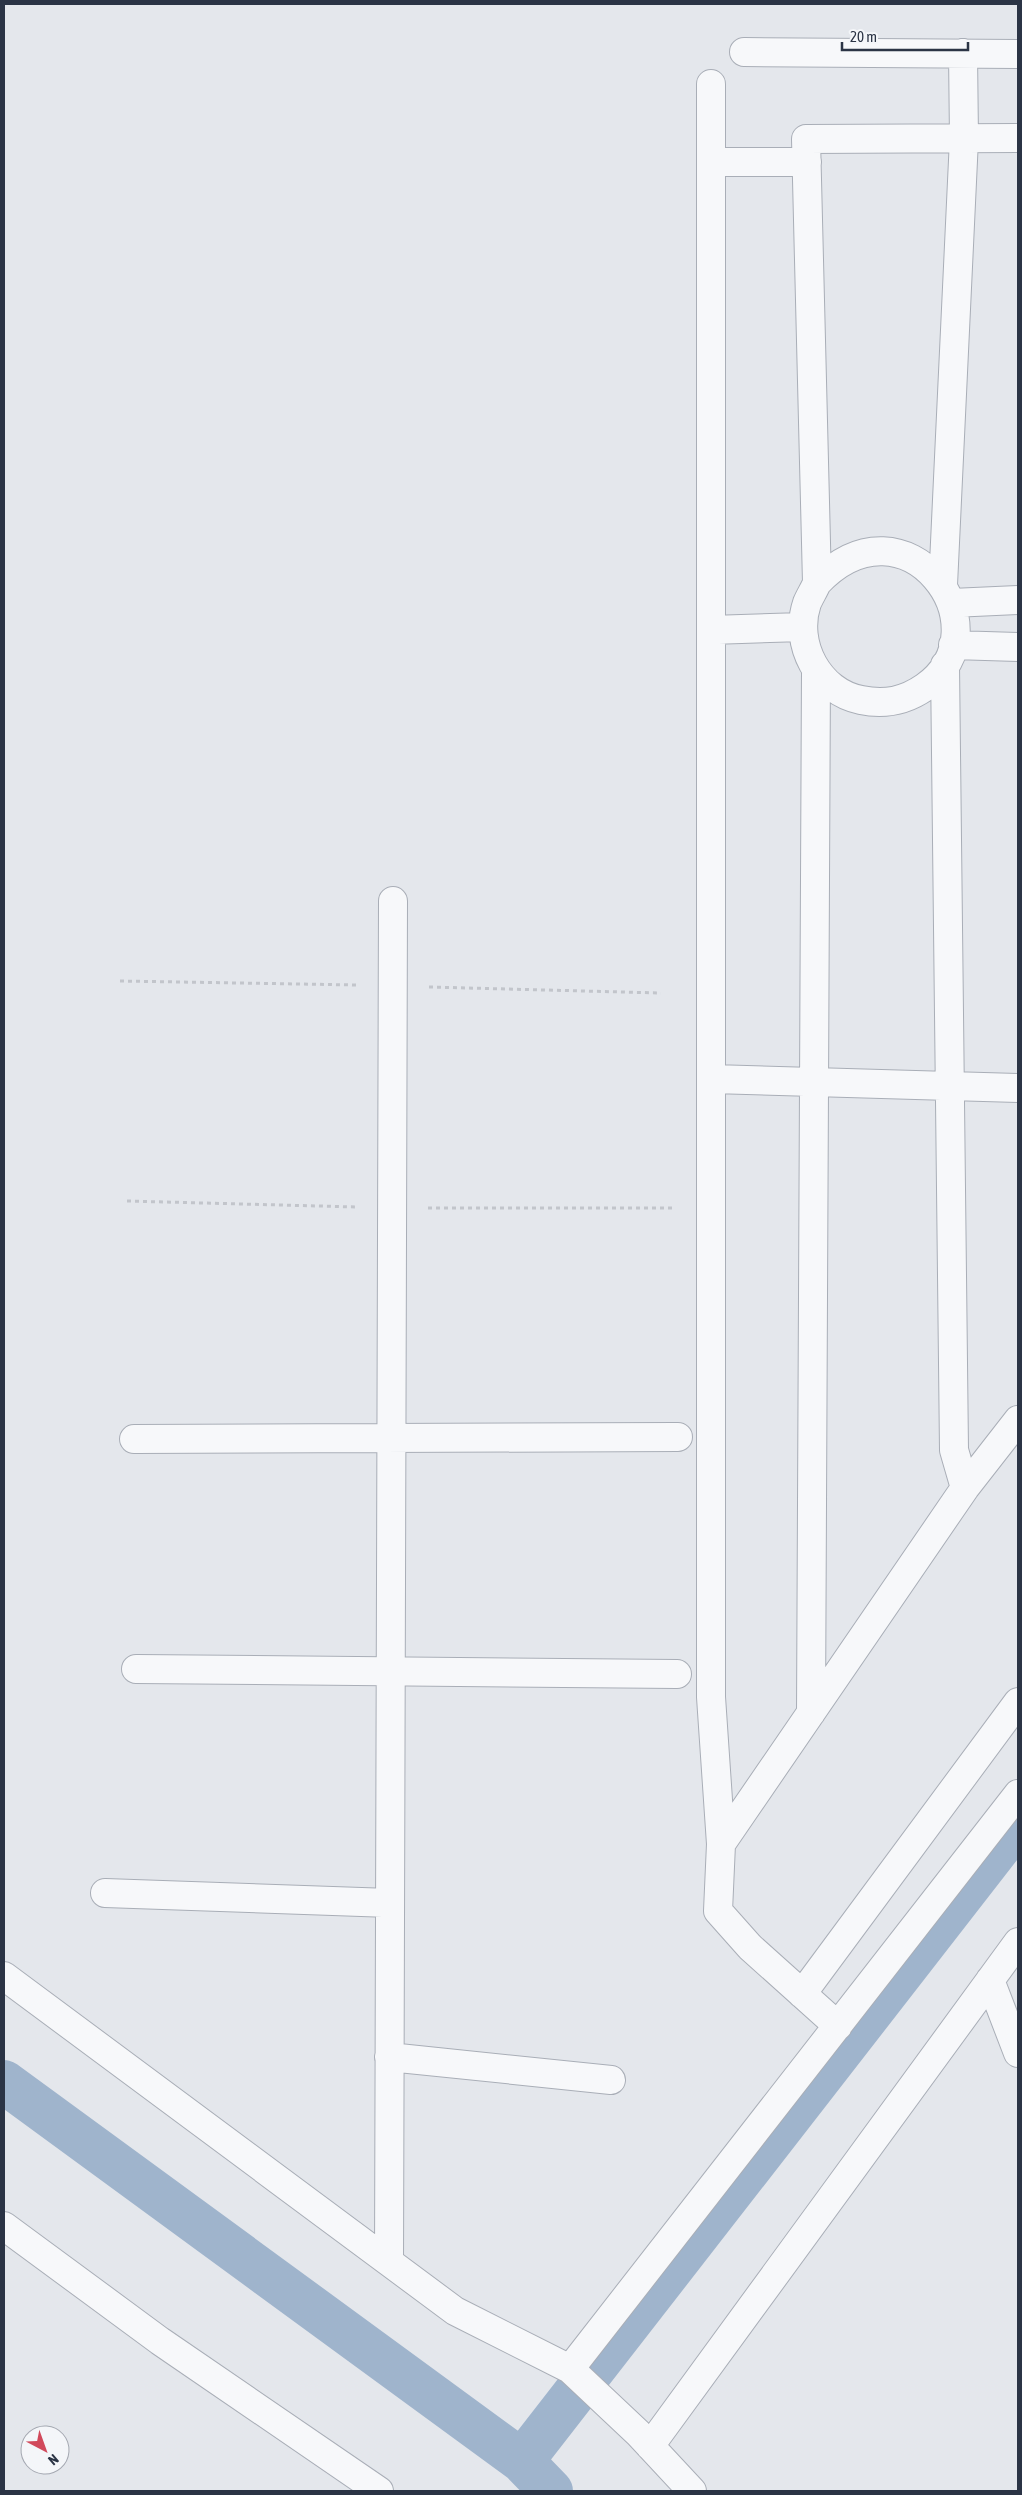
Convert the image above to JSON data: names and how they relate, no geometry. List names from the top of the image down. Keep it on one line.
{"scale_bar":"20 m","north":"bottom right"}
